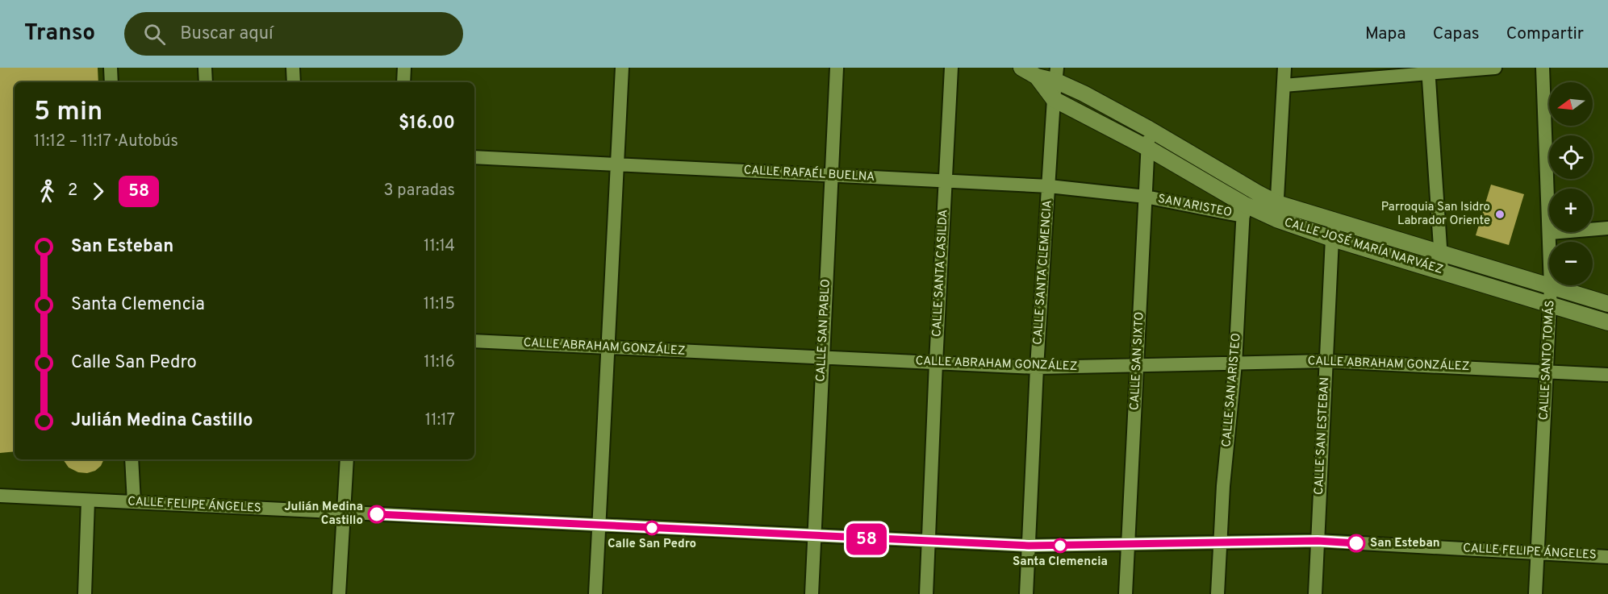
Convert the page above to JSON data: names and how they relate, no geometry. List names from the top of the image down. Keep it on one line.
{"streets":{"street":["CALLE RAFAÉL BUELNA","SAN ARISTEO","CALLE JOSÉ MARÍA NARVÁEZ","CALLE SANTA CLEMENCIA","CALLE SANTA CASILDA","CALLE SAN PABLO","CALLE ABRAHAM GONZÁLEZ","CALLE SANTO TOMÁS","CALLE SAN SIXTO","CALLE SAN ARISTEO","CALLE SAN ESTEBAN","CALLE FELIPE ÁNGELES"]},"crossings":[["CALLE RAFAÉL BUELNA","SAN ARISTEO"],["CALLE RAFAÉL BUELNA","CALLE SANTA CLEMENCIA"],["CALLE RAFAÉL BUELNA","CALLE SANTA CASILDA"],["CALLE RAFAÉL BUELNA","CALLE SAN PABLO"],["CALLE RAFAÉL BUELNA","CALLE SAN SIXTO"],["SAN ARISTEO","CALLE JOSÉ MARÍA NARVÁEZ"],["SAN ARISTEO","CALLE SAN SIXTO"],["SAN ARISTEO","CALLE SAN ARISTEO"],["CALLE JOSÉ MARÍA NARVÁEZ","CALLE SANTA CLEMENCIA"],["CALLE JOSÉ MARÍA NARVÁEZ","CALLE SANTO TOMÁS"],["CALLE JOSÉ MARÍA NARVÁEZ","CALLE SAN SIXTO"],["CALLE JOSÉ MARÍA NARVÁEZ","CALLE SAN ARISTEO"],["CALLE JOSÉ MARÍA NARVÁEZ","CALLE SAN ESTEBAN"],["CALLE SANTA CLEMENCIA","CALLE ABRAHAM GONZÁLEZ"],["CALLE SANTA CLEMENCIA","CALLE FELIPE ÁNGELES"],["CALLE SANTA CASILDA","CALLE ABRAHAM GONZÁLEZ"],["CALLE SANTA CASILDA","CALLE FELIPE ÁNGELES"],["CALLE SAN PABLO","CALLE ABRAHAM GONZÁLEZ"],["CALLE SAN PABLO","CALLE FELIPE ÁNGELES"],["CALLE ABRAHAM GONZÁLEZ","CALLE SANTO TOMÁS"],["CALLE ABRAHAM GONZÁLEZ","CALLE SAN SIXTO"],["CALLE ABRAHAM GONZÁLEZ","CALLE SAN ARISTEO"],["CALLE ABRAHAM GONZÁLEZ","CALLE SAN ESTEBAN"],["CALLE SANTO TOMÁS","CALLE FELIPE ÁNGELES"],["CALLE SAN SIXTO","CALLE FELIPE ÁNGELES"],["CALLE SAN ARISTEO","CALLE FELIPE ÁNGELES"],["CALLE SAN ESTEBAN","CALLE FELIPE ÁNGELES"]],"places":["Parroquia San Isidro Labrador Oriente","Julián Medina Castillo","Calle San Pedro","San Esteban","Santa Clemencia"],"lines":["bus line 58"],"north":"left","page":{"header":"Transo","search":"Buscar aquí","nav":["Mapa","Capas","Compartir"],"on_map":"58","map_buttons":["+","−"],"heading":["5 min","11:12 – 11:17 · Autobús","$16.00"],"legs":["2","58","3 paradas"],"list":[{"name":"San Esteban","value":"11:14"},{"name":"Santa Clemencia","value":"11:15"},{"name":"Calle San Pedro","value":"11:16"},{"name":"Julián Medina Castillo","value":"11:17"}]}}
